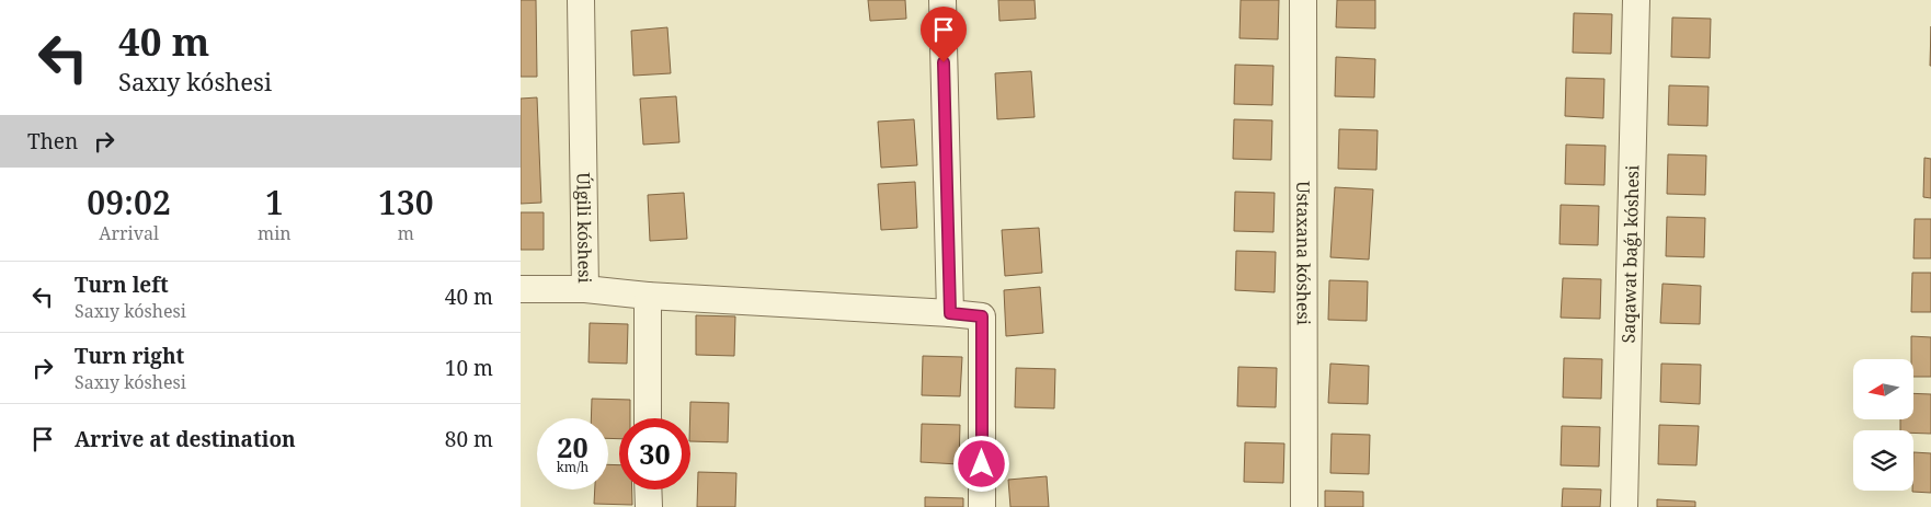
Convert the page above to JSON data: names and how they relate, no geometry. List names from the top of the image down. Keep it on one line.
{"streets":{"street":["Úlgili kóshesi","Saqawat baǵı kóshesi","Ustaxana kóshesi"]},"north":"left","page":{"turn":["40 m","Saxıy kóshesi"],"then":"Then","eta":["09:02","Arrival","1","min","130","m"],"list":[{"name":"Turn left","note":"Saxıy kóshesi","value":"40 m"},{"name":"Turn right","note":"Saxıy kóshesi","value":"10 m"},{"name":"Arrive at destination","value":"80 m"}],"speed":"20 km/h","limit":"30"}}
